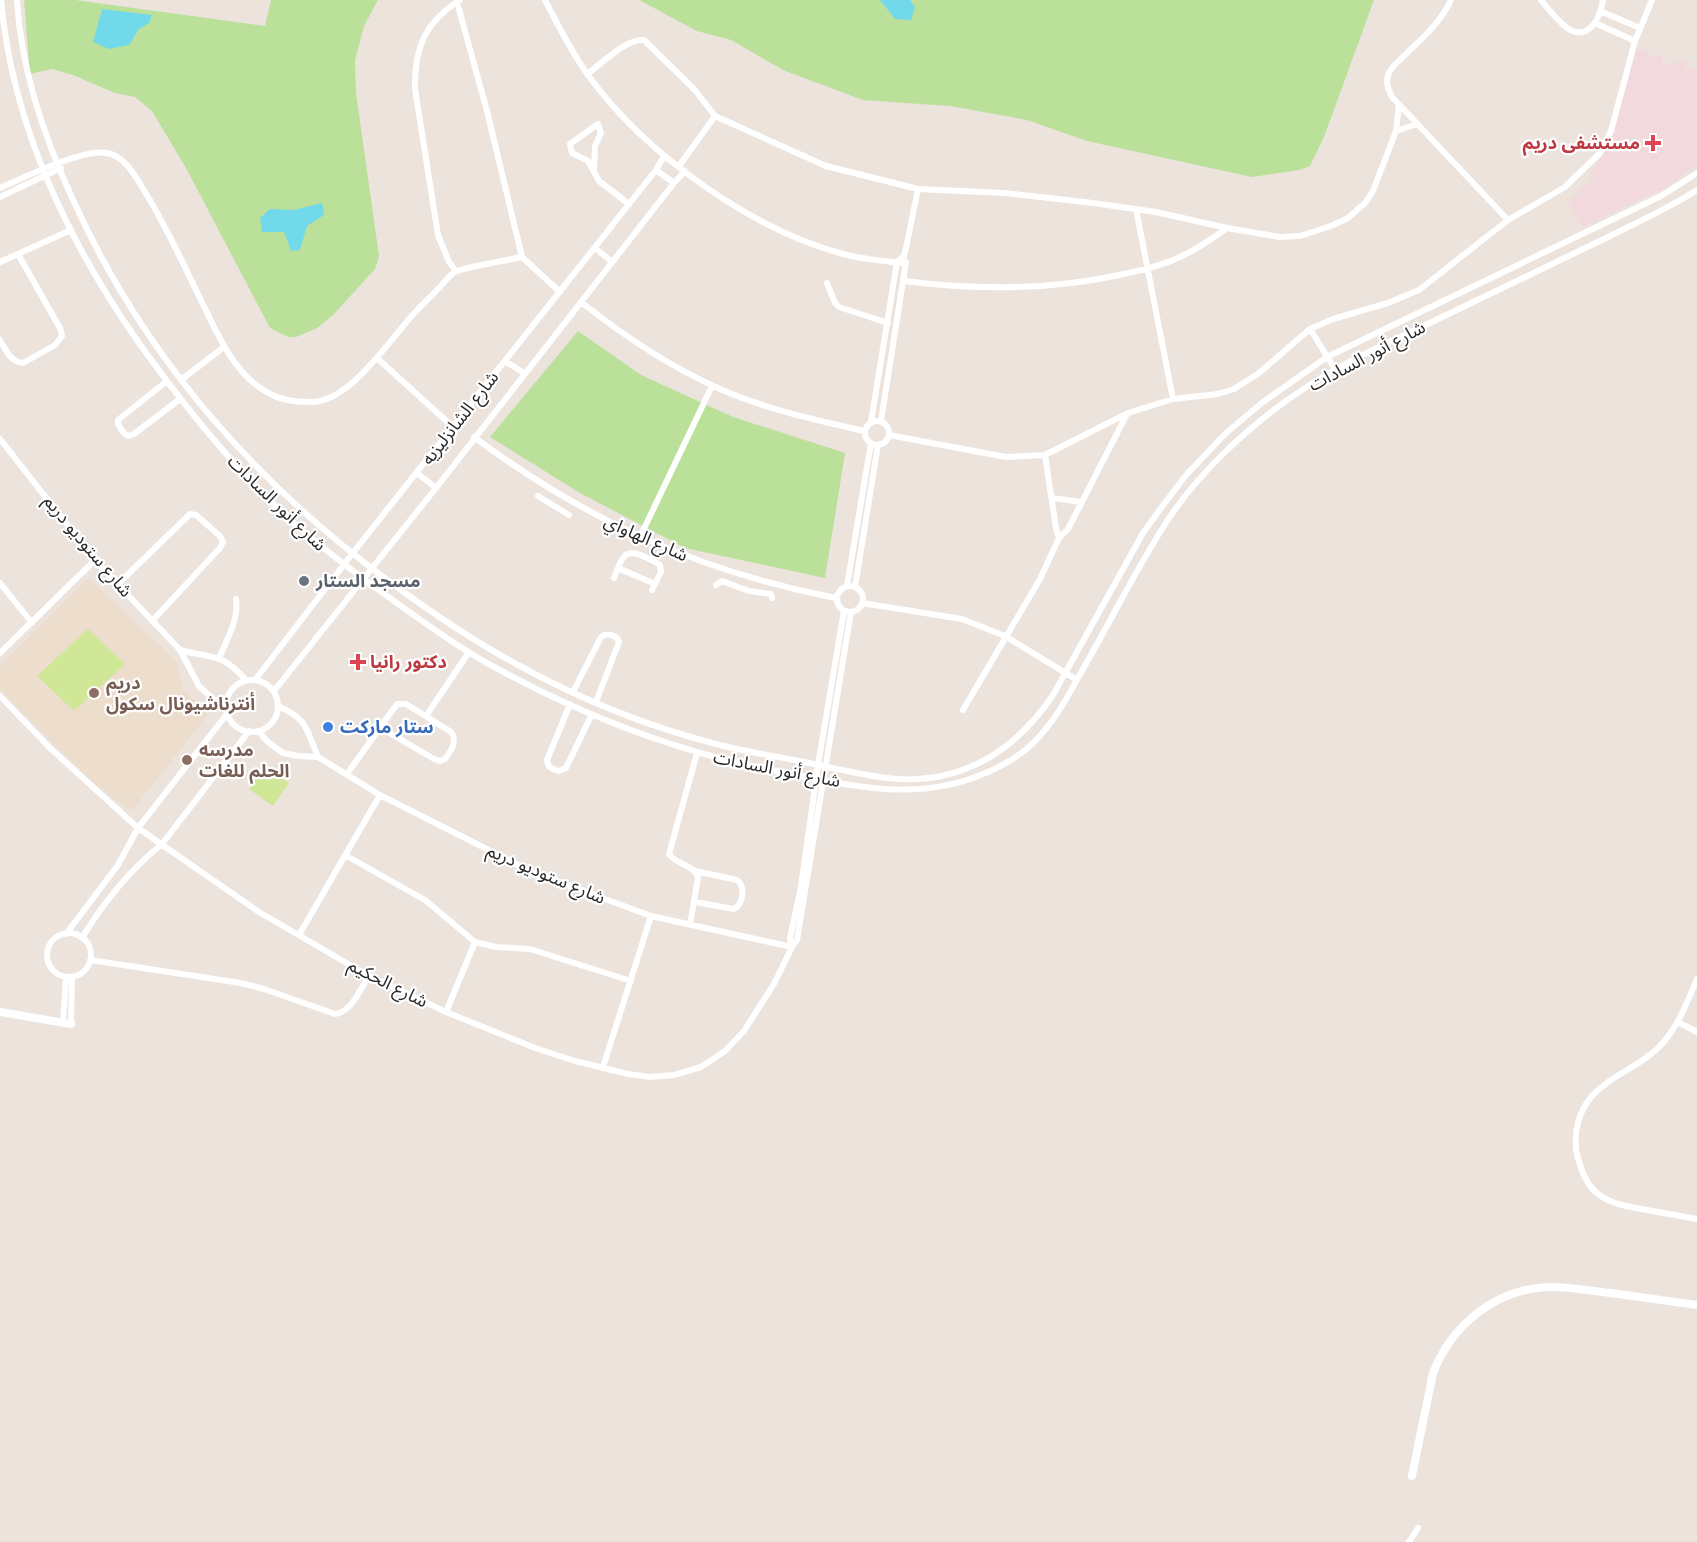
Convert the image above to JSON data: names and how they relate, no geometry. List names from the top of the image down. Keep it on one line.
{"streets":{"street":["شارع أنور السادات","شارع الشانزليزيه","شارع الهاواي","شارع ستوديو دريم","شارع الحكيم"]},"crossings":[["شارع أنور السادات","شارع الشانزليزيه"],["شارع الشانزليزيه","شارع الهاواي"],["شارع الشانزليزيه","شارع ستوديو دريم"],["شارع ستوديو دريم","شارع الحكيم"]],"places":{"health":["مستشفى دريم","دكتور رانيا"],"other":["مسجد الستار","دريم أنترناشيونال سكول","ستار ماركت","مدرسه الحلم للغات"]}}
